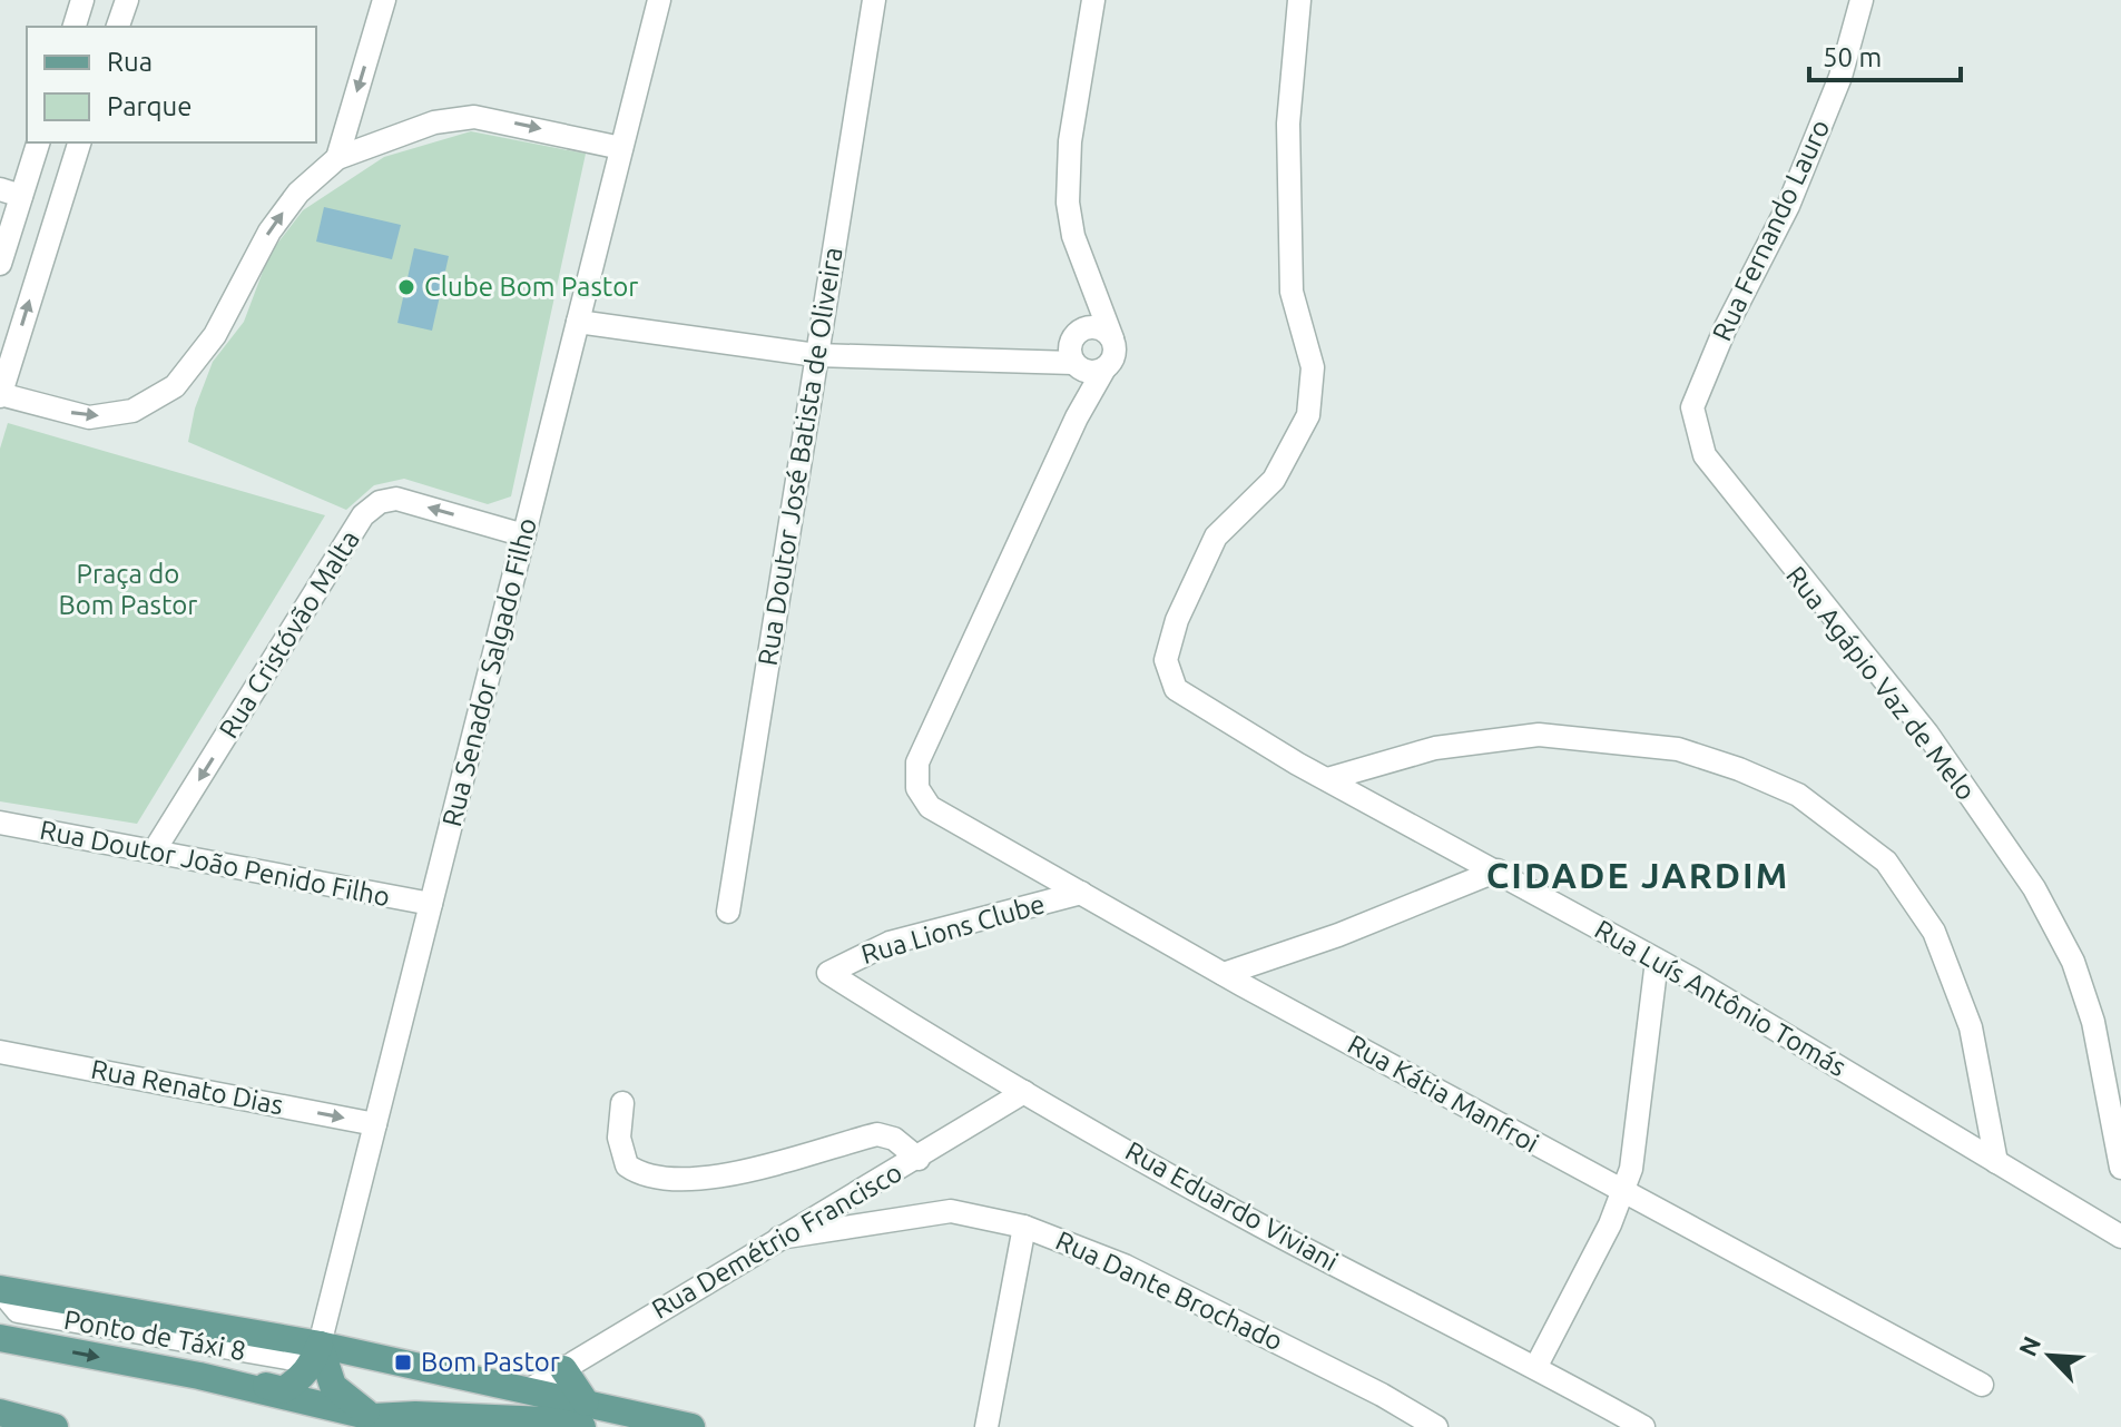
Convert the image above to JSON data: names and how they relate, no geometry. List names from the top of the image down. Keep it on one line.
{"streets":{"street":["Rua Fernando Lauro","Rua Doutor José Batista de Oliveira","Rua Cristóvão Malta","Rua Senador Salgado Filho","Rua Agápio Vaz de Melo","Rua Doutor João Penido Filho","Rua Lions Clube","Rua Luís Antônio Tomás","Rua Renato Dias","Rua Kátia Manfroi","Rua Eduardo Viviani","Rua Demétrio Francisco","Rua Dante Brochado"]},"crossings":[["Rua Fernando Lauro","Rua Agápio Vaz de Melo"],["Rua Cristóvão Malta","Rua Senador Salgado Filho"],["Rua Cristóvão Malta","Rua Doutor João Penido Filho"],["Rua Senador Salgado Filho","Rua Doutor João Penido Filho"],["Rua Senador Salgado Filho","Rua Renato Dias"],["Rua Lions Clube","Rua Kátia Manfroi"],["Rua Lions Clube","Rua Eduardo Viviani"],["Rua Eduardo Viviani","Rua Demétrio Francisco"],["Rua Demétrio Francisco","Rua Dante Brochado"]],"one_way":["Rua Cristóvão Malta","Rua Renato Dias"],"districts":["CIDADE JARDIM"],"parks":["Praça do Bom Pastor"],"places":{"other":["Clube Bom Pastor"],"transit":["Bom Pastor"]},"legend":["Rua","Parque"],"scale_bar":"50 m","north":"top left"}
